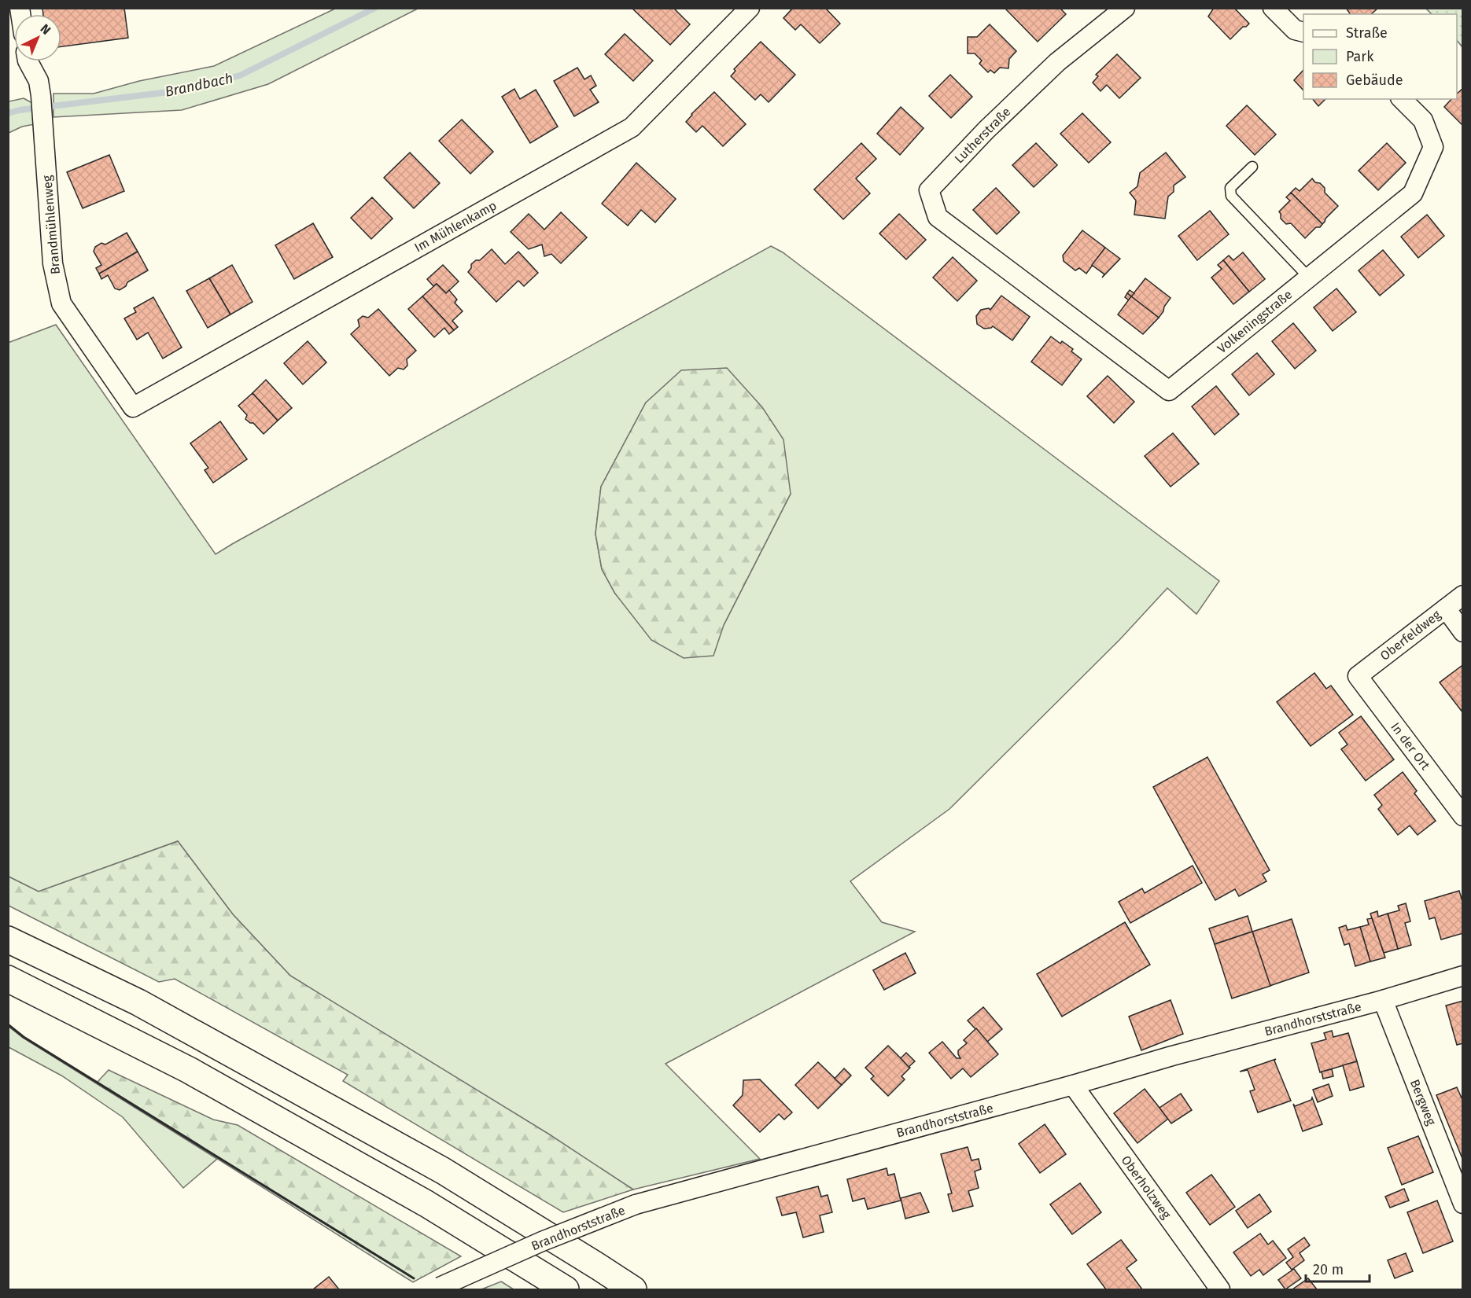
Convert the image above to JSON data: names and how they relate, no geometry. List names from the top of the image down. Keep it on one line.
{"streets":{"street":["Lutherstraße","Brandmühlenweg","Im Mühlenkamp","Volkeningstraße","Oberfeldweg","In der Ort","Brandhorststraße","Bergweg","Oberholzweg"]},"crossings":[["Lutherstraße","Volkeningstraße"],["Brandmühlenweg","Im Mühlenkamp"],["Oberfeldweg","In der Ort"],["Brandhorststraße","Bergweg"],["Brandhorststraße","Oberholzweg"]],"water":["Brandbach"],"legend":["Straße","Park","Gebäude"],"scale_bar":"20 m","north":"top right"}
